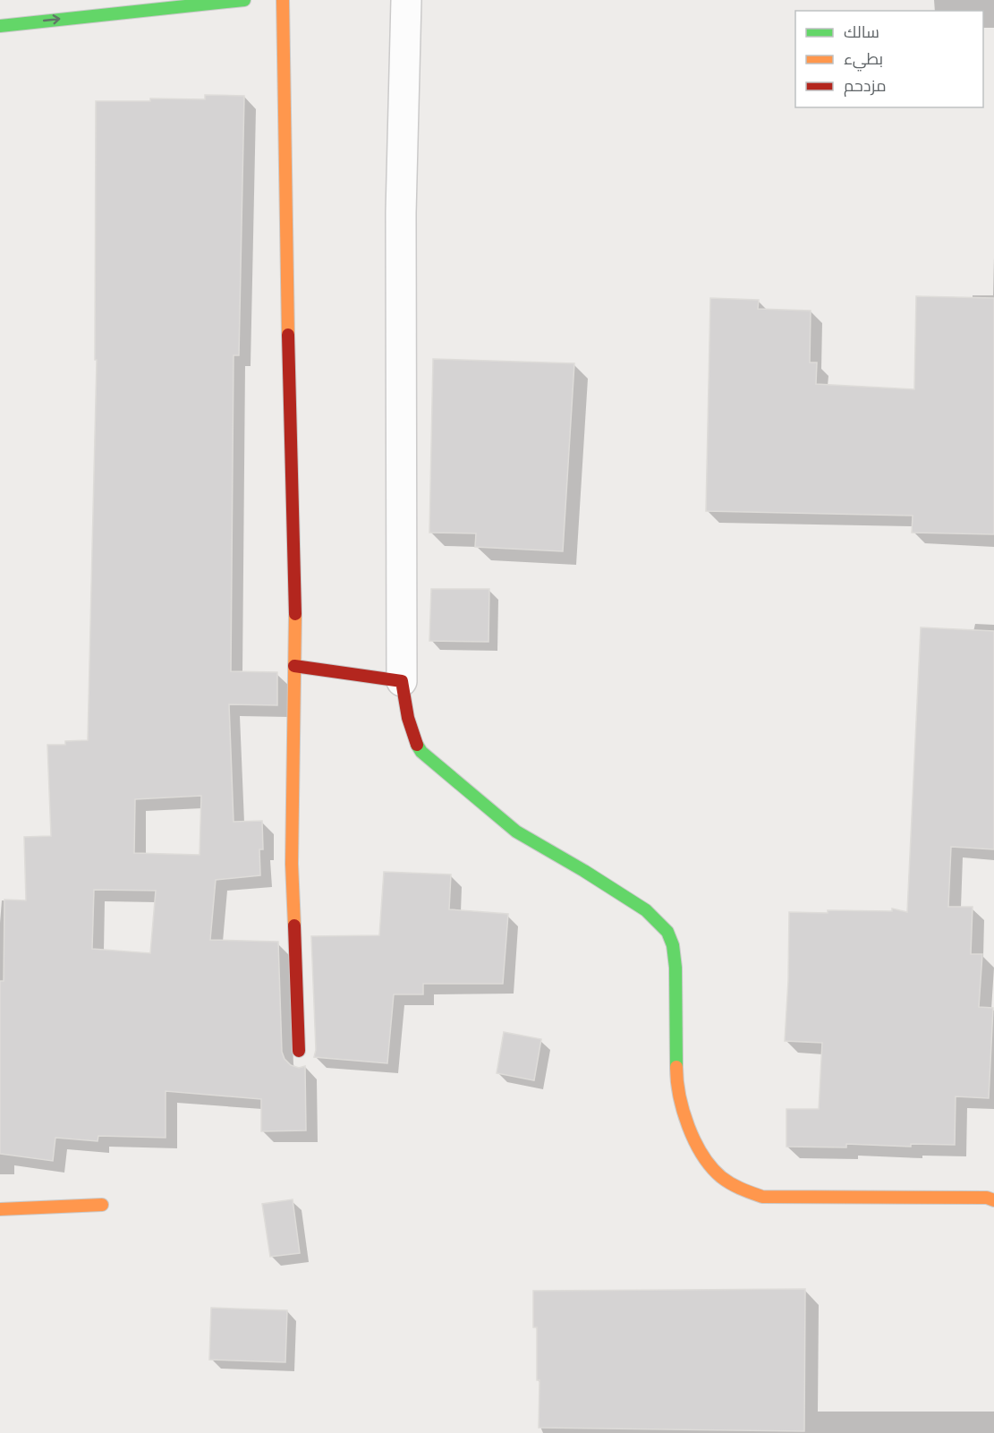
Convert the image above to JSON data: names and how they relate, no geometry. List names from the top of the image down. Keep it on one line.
{"legend":["سالك","بطيء","مزدحم"]}
